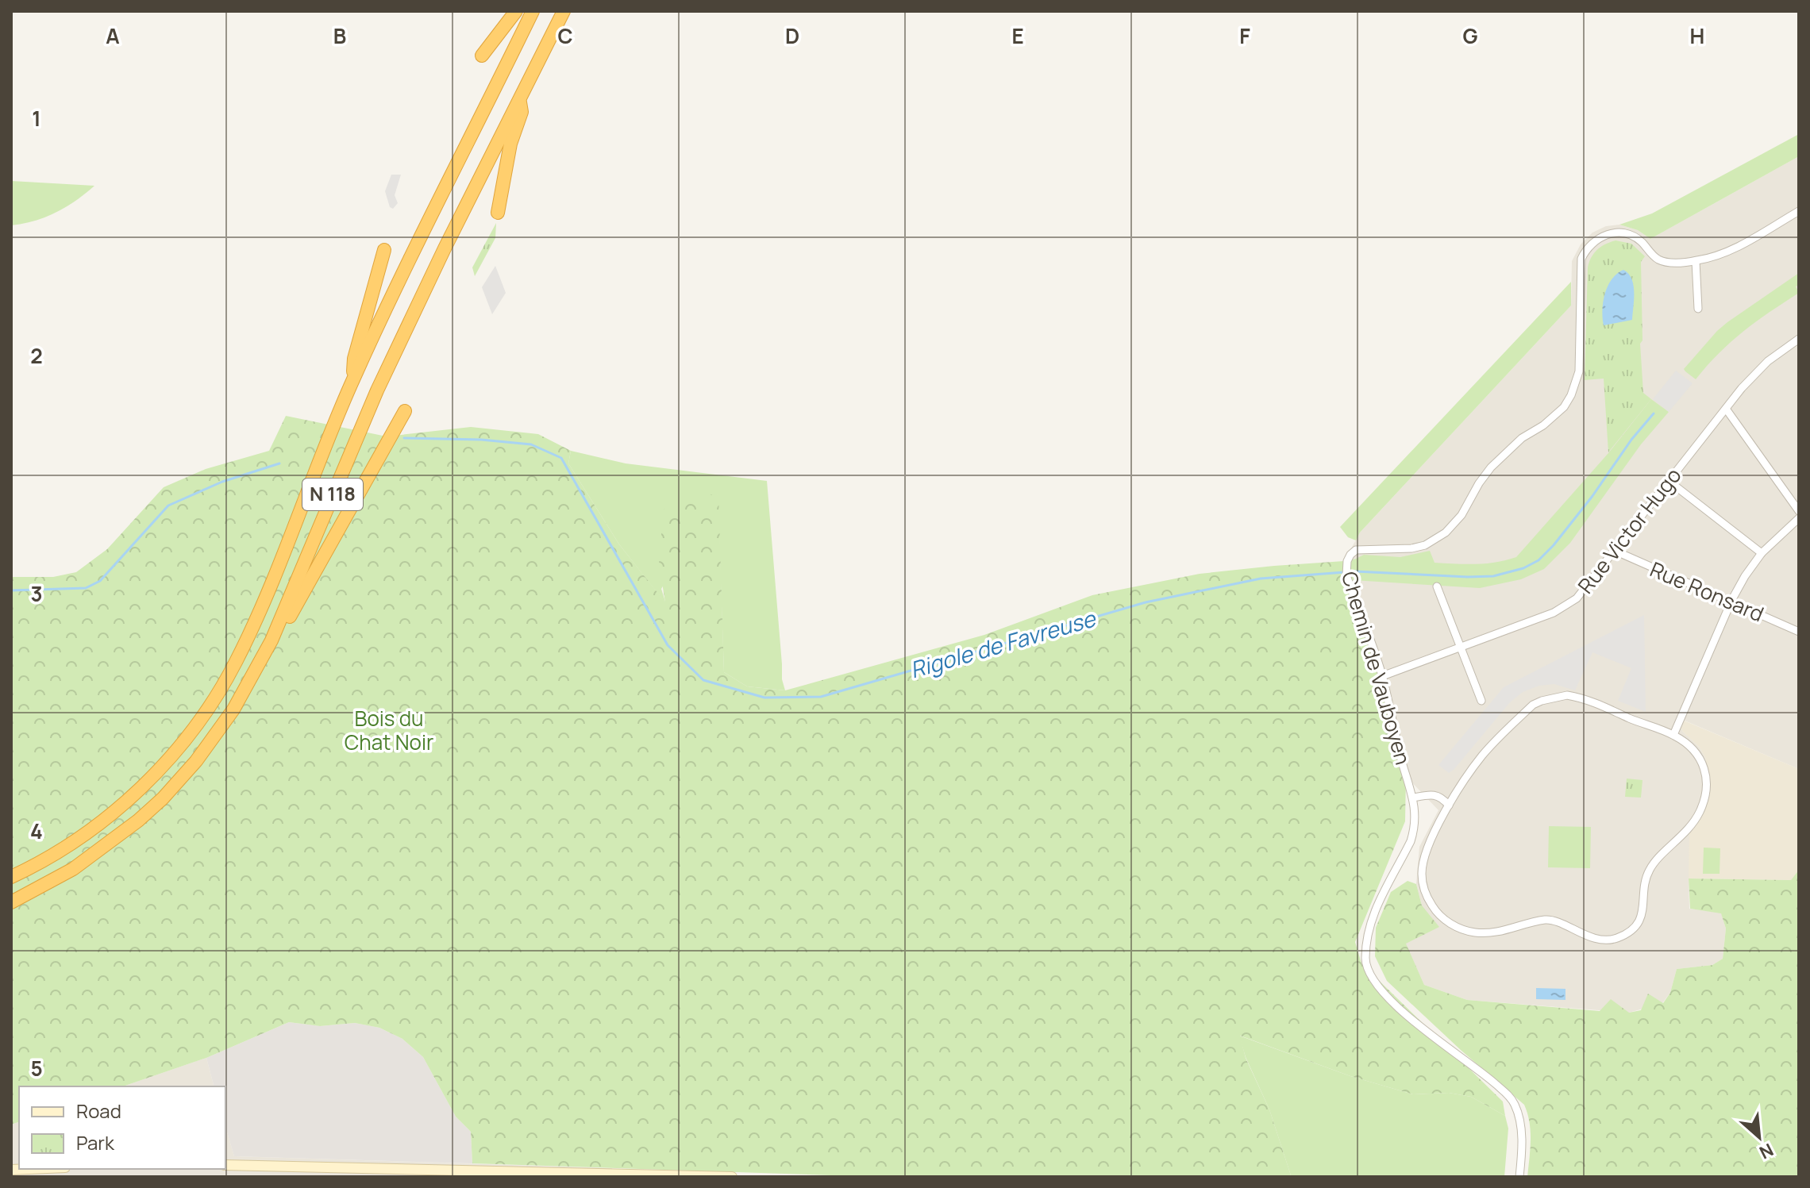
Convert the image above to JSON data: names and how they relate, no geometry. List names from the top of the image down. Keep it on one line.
{"streets":{"highway":["N 118"],"street":["Rue Victor Hugo","Rue Ronsard","Chemin de Vauboyen"]},"crossings":[["Rue Victor Hugo","Rue Ronsard"],["Rue Victor Hugo","Chemin de Vauboyen"]],"water":["Rigole de Favreuse"],"parks":["Bois du Chat Noir"],"legend":["Road","Park"],"north":"bottom right","grid":{"columns":["A","B","C","D","E","F","G","H"],"rows":["1","2","3","4","5"]}}
